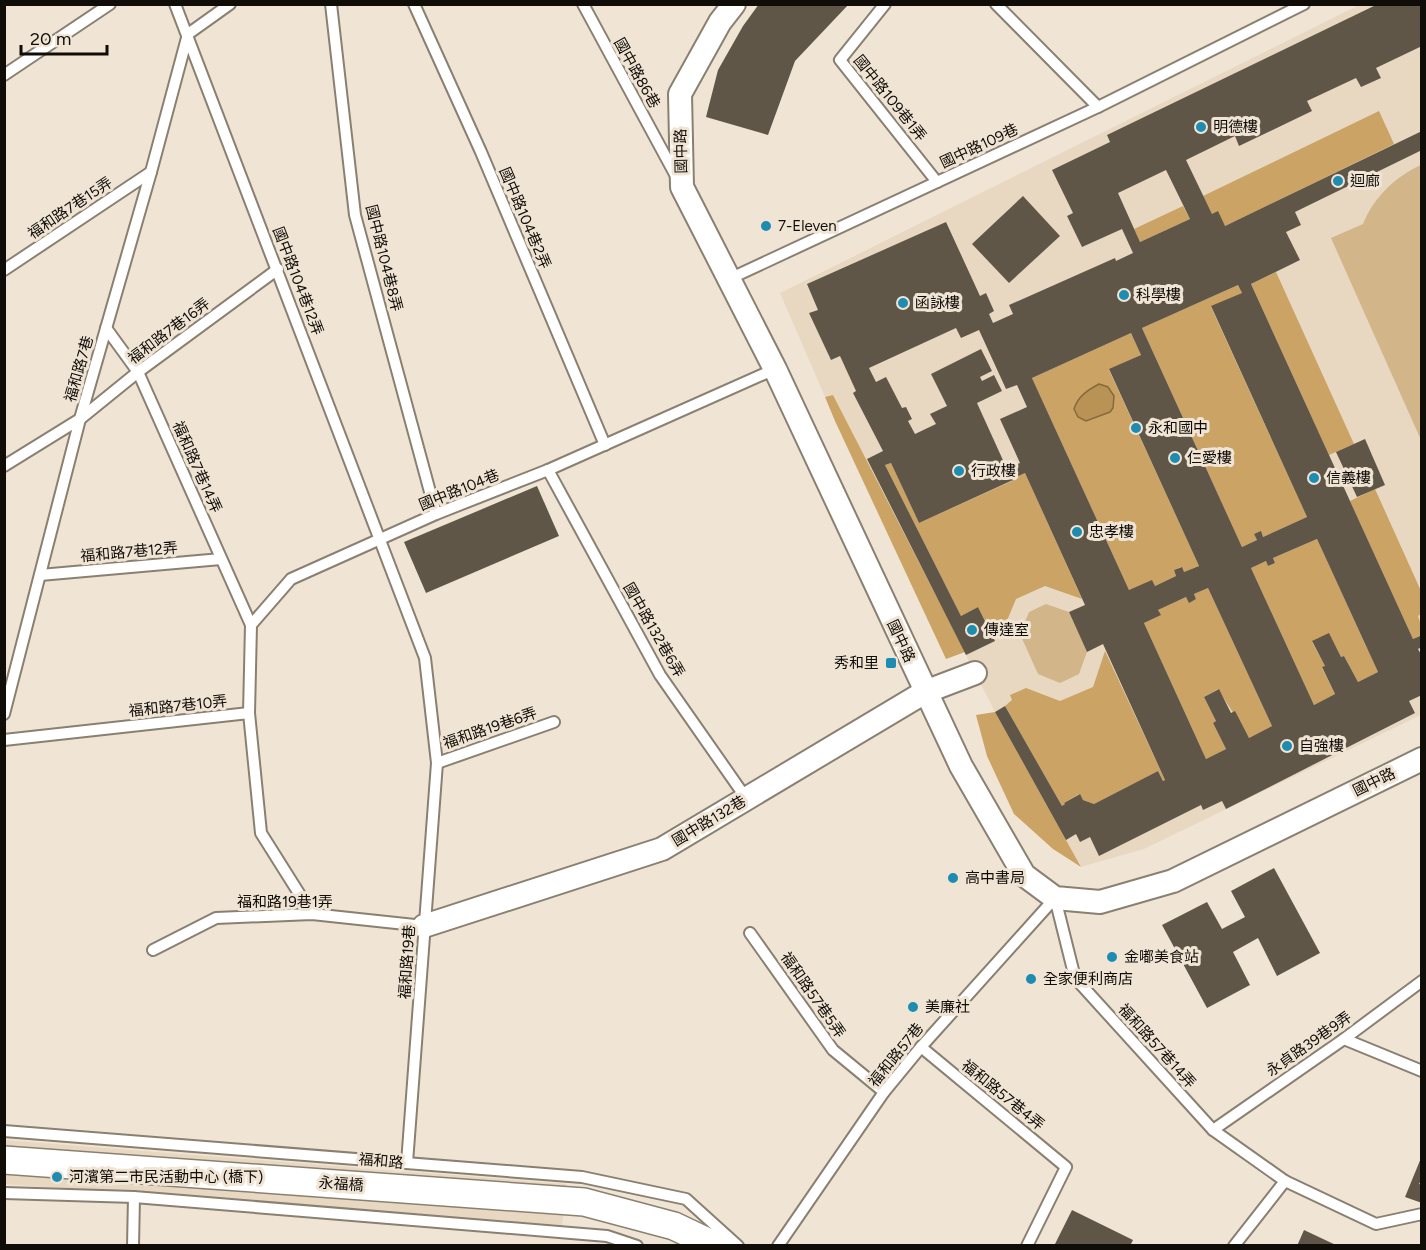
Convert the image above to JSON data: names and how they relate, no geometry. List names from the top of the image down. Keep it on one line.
{"streets":{"street":["國中路","國中路132巷","永福橋"],"lane":["國中路86巷","國中路109巷1弄","國中路109巷","福和路7巷15弄","國中路104巷2弄","國中路104巷8弄","國中路104巷12弄","福和路7巷16弄","福和路7巷","福和路7巷14弄","國中路104巷","福和路7巷12弄","國中路132巷6弄","福和路7巷10弄","福和路19巷6弄","福和路19巷1弄","福和路19巷","福和路57巷5弄","永貞路39巷9弄","福和路57巷14弄","福和路57巷","福和路57巷4弄","福和路"]},"crossings":[["國中路86巷","國中路"],["國中路109巷1弄","國中路109巷"],["國中路109巷","國中路"],["國中路","國中路104巷"],["國中路","國中路132巷"],["國中路","福和路57巷14弄"],["國中路","福和路57巷"],["福和路7巷15弄","福和路7巷"],["國中路104巷2弄","國中路104巷"],["國中路104巷8弄","國中路104巷"],["國中路104巷12弄","福和路7巷16弄"],["國中路104巷12弄","福和路7巷"],["國中路104巷12弄","國中路104巷"],["國中路104巷12弄","福和路19巷6弄"],["國中路104巷12弄","福和路19巷"],["福和路7巷16弄","福和路7巷"],["福和路7巷16弄","福和路7巷14弄"],["福和路7巷","福和路7巷14弄"],["福和路7巷","福和路7巷12弄"],["福和路7巷14弄","國中路104巷"],["福和路7巷14弄","福和路7巷12弄"],["國中路104巷","國中路132巷6弄"],["國中路132巷6弄","國中路132巷"],["福和路7巷10弄","福和路19巷1弄"],["福和路19巷6弄","福和路19巷"],["國中路132巷","福和路19巷1弄"],["國中路132巷","福和路19巷"],["福和路19巷1弄","福和路19巷"],["福和路19巷","福和路"],["福和路57巷5弄","福和路57巷"],["永貞路39巷9弄","福和路57巷14弄"],["福和路57巷14弄","福和路57巷"],["福和路57巷","福和路57巷4弄"]],"places":{"other":["明德樓","迴廊","7-Eleven","科學樓","函詠樓","永和國中","仁愛樓","行政樓","信義樓","忠孝樓","傳達室","自強樓","高中書局","金嘟美食站","全家便利商店","美廉社","河濱第二市民活動中心 (橋下)"],"transit":["秀和里"]},"scale_bar":"20 m"}
